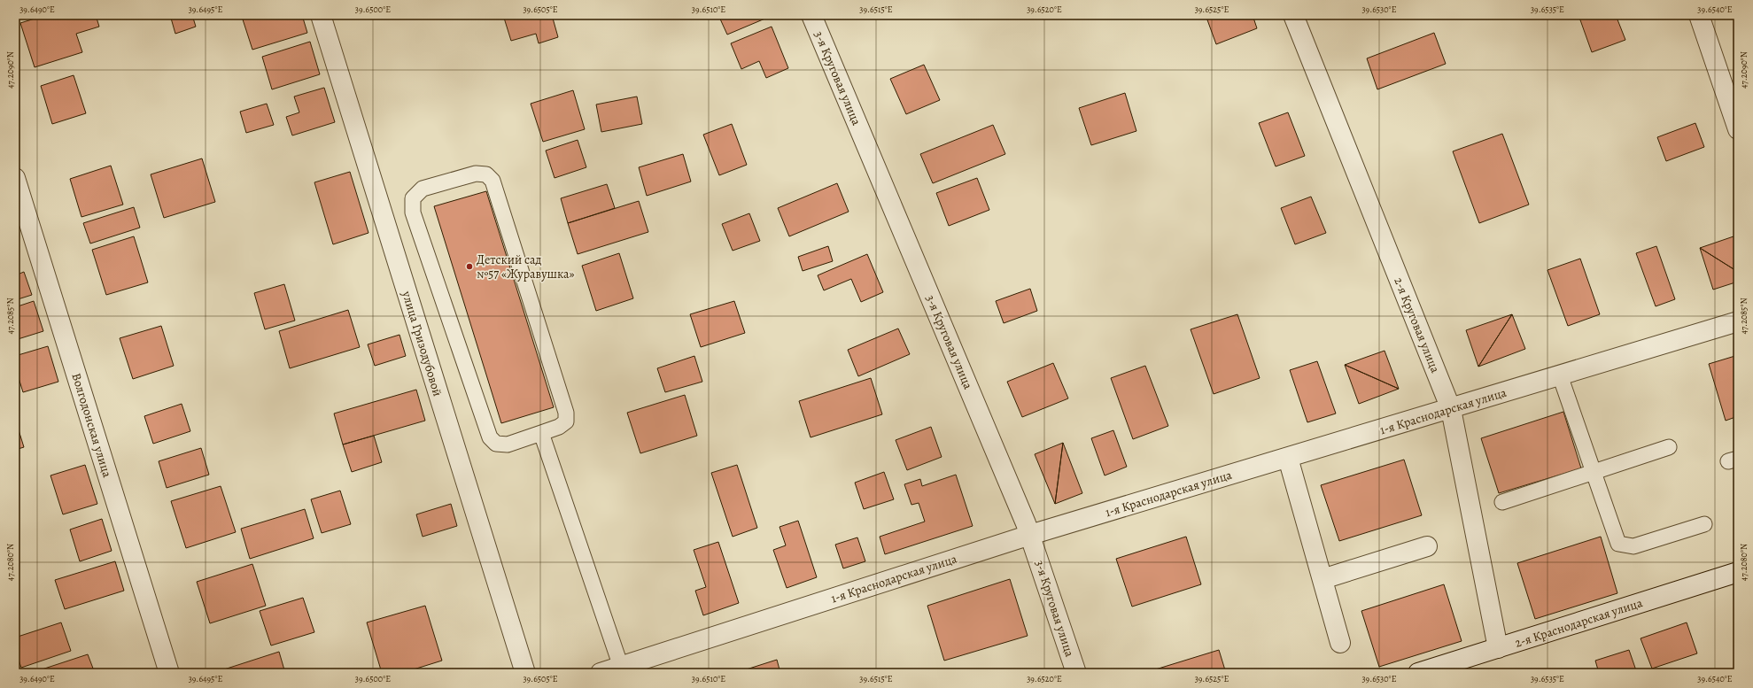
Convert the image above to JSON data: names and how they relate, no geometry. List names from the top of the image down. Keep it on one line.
{"streets":{"street":["3-я Круговая улица","2-я Круговая улица","улица Гризодубовой","1-я Краснодарская улица","Волгодонская улица","2-я Краснодарская улица"]},"crossings":[["3-я Круговая улица","1-я Краснодарская улица"],["2-я Круговая улица","1-я Краснодарская улица"],["2-я Круговая улица","2-я Краснодарская улица"]],"places":["Детский сад №57 «Журавушка»"],"coordinates":["39.6490°E","39.6495°E","39.6500°E","39.6505°E","39.6510°E","39.6515°E","39.6520°E","39.6525°E","39.6530°E","39.6535°E","39.6540°E","47.2090°N","47.2085°N","47.2080°N"]}
